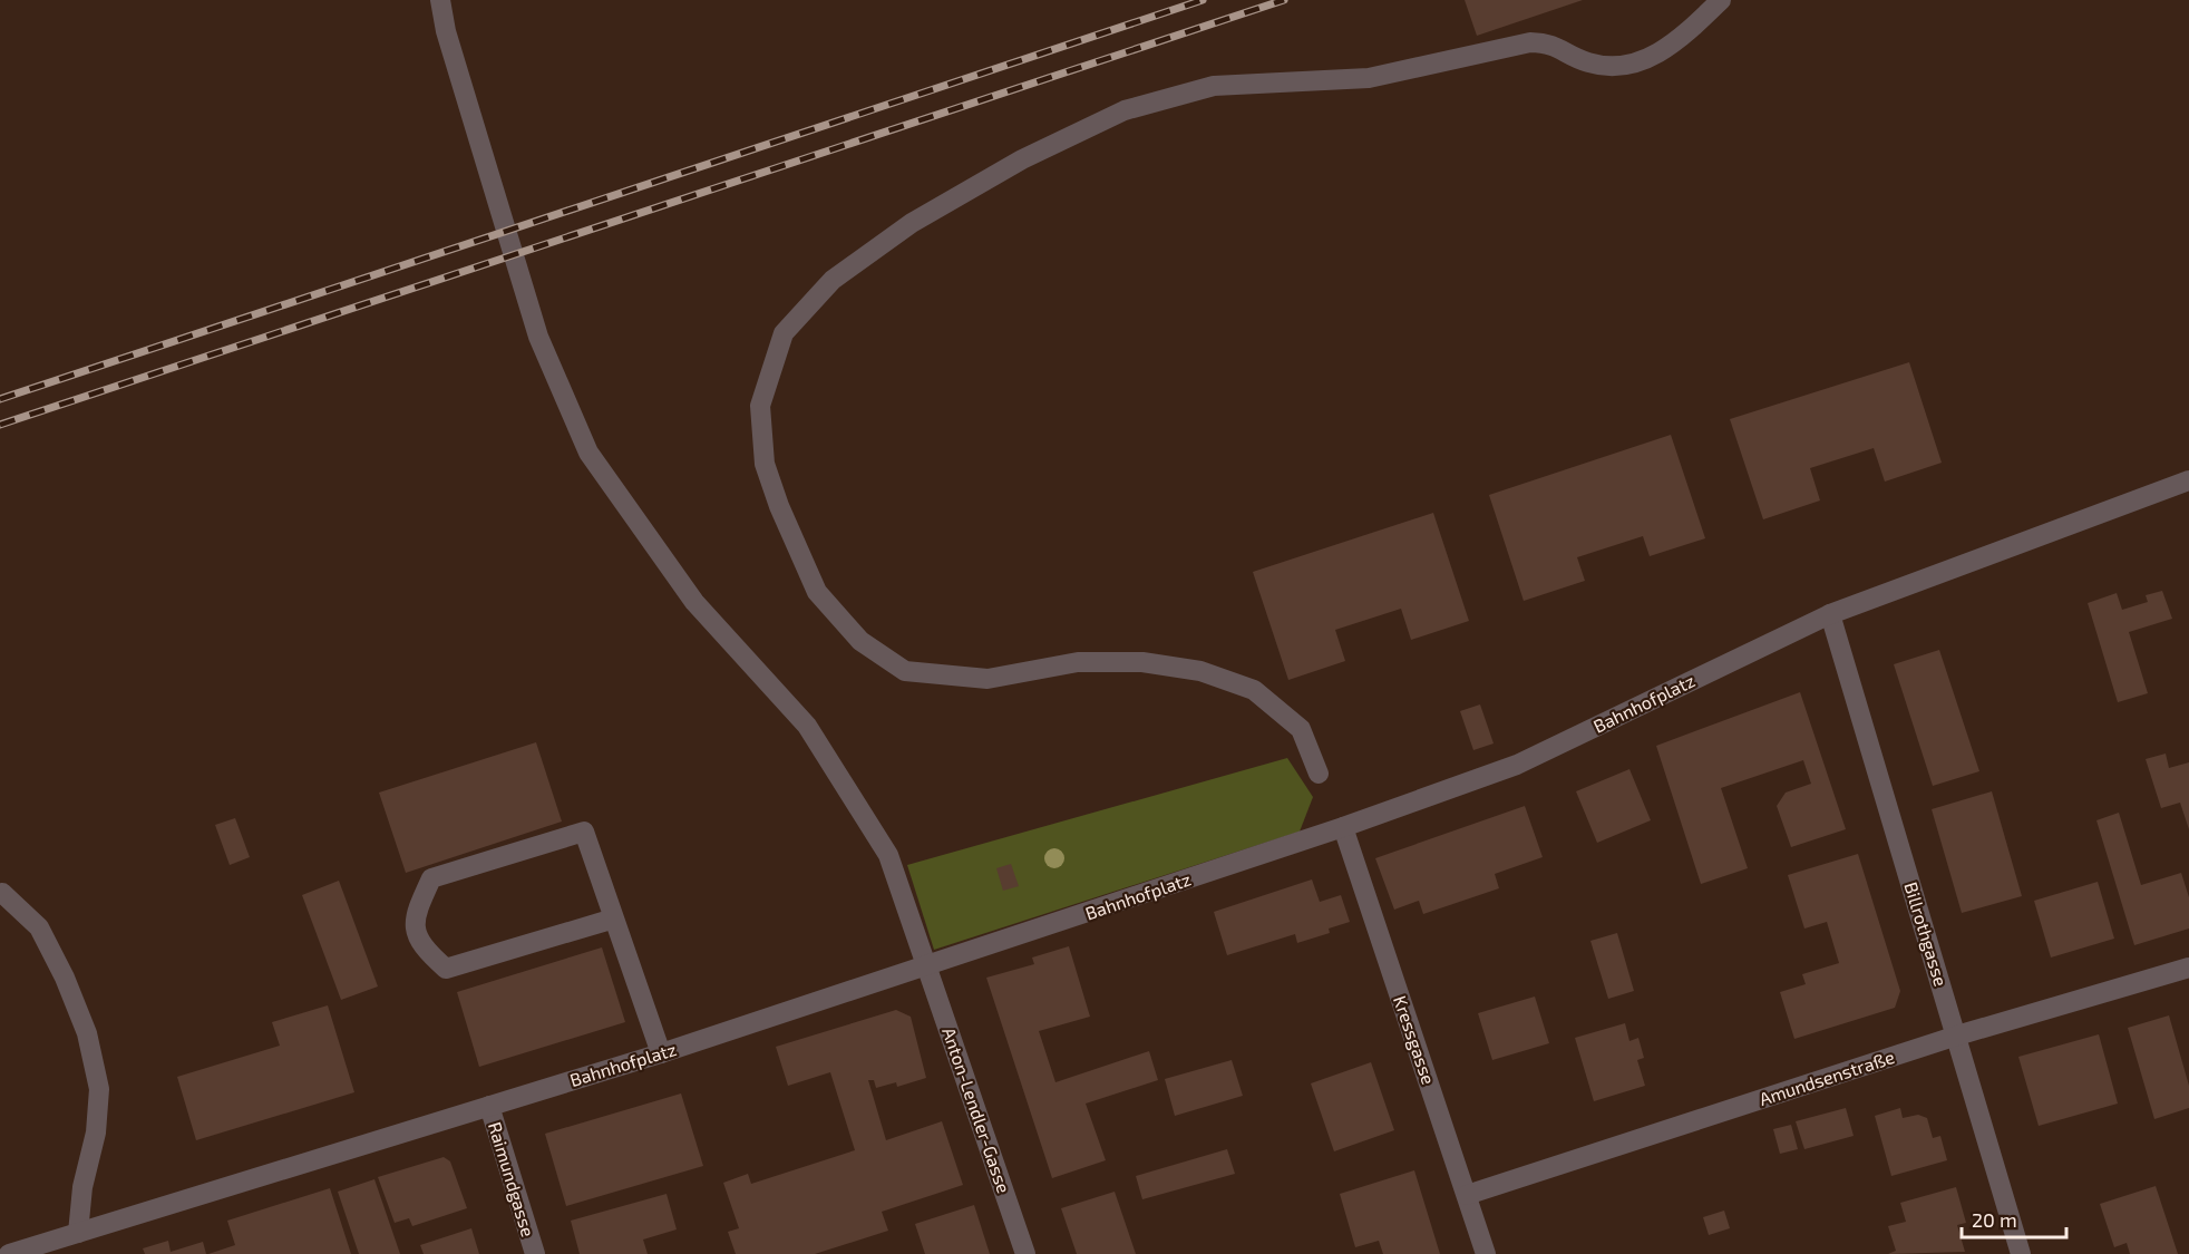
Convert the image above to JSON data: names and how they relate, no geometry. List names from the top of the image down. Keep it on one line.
{"streets":{"street":["Bahnhofplatz","Billrothgasse","Kressgasse","Amundsenstraße","Anton-Lendler-Gasse","Raimundgasse"]},"crossings":[["Bahnhofplatz","Billrothgasse"],["Bahnhofplatz","Kressgasse"],["Bahnhofplatz","Anton-Lendler-Gasse"],["Bahnhofplatz","Raimundgasse"],["Billrothgasse","Amundsenstraße"],["Kressgasse","Amundsenstraße"]],"scale_bar":"20 m"}
